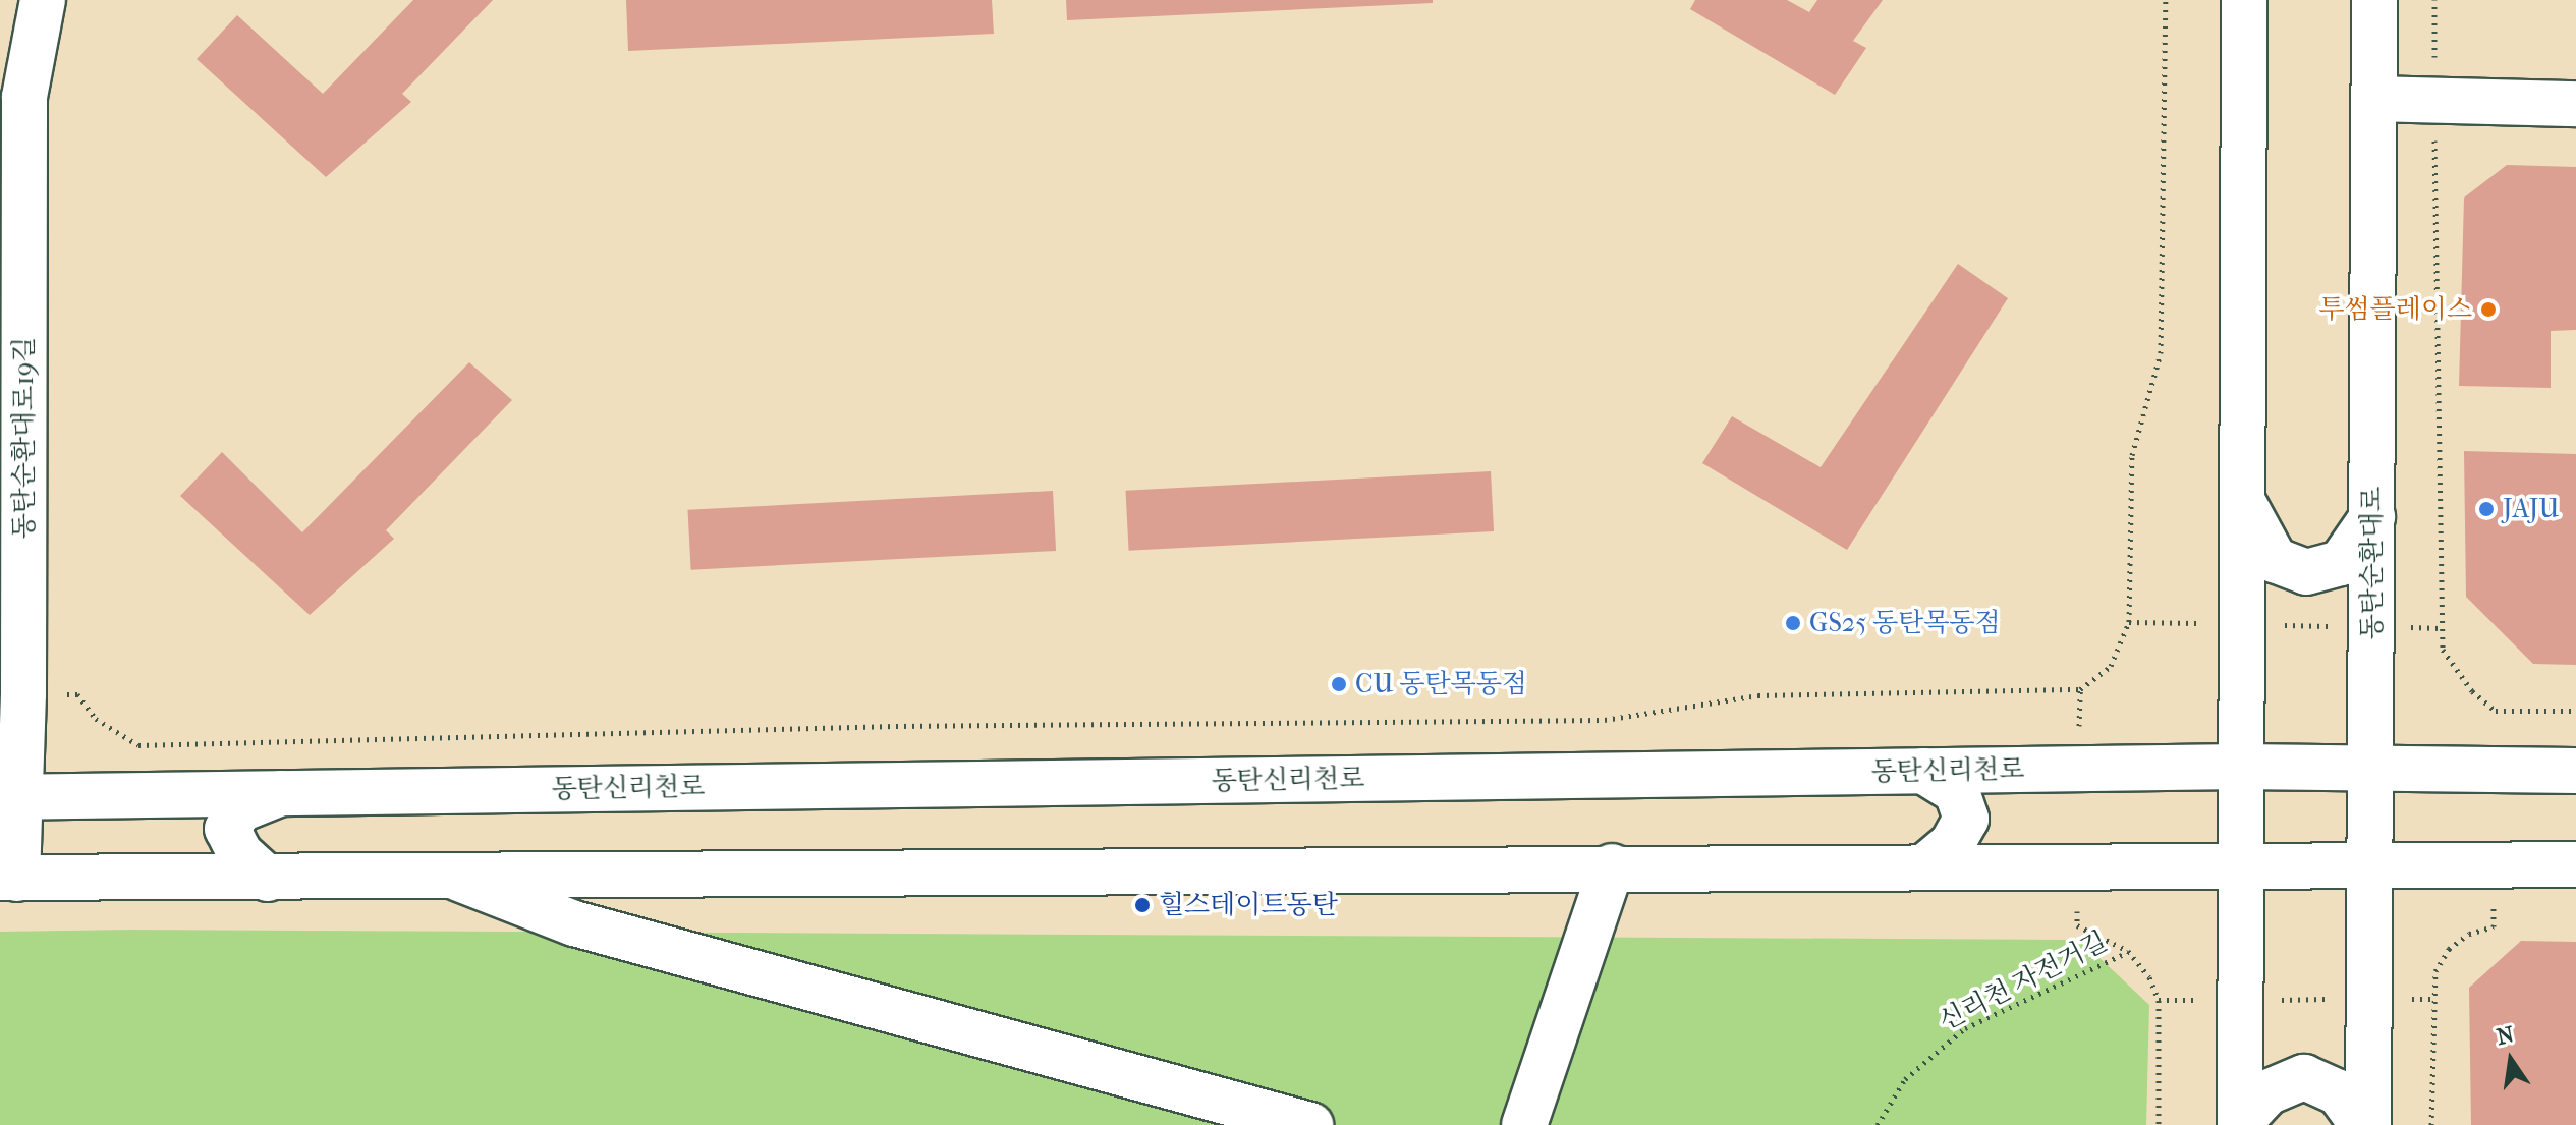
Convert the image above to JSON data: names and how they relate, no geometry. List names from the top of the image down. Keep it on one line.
{"streets":{"main road":["동탄순환대로19길","동탄순환대로","동탄신리천로"],"path":["신리천 자전거길"]},"crossings":[["동탄순환대로19길","동탄신리천로"],["동탄순환대로","동탄신리천로"]],"places":["투썸플레이스","JAJU","GS25 동탄목동점","CU 동탄목동점","힐스테이트동탄"],"north":"top"}
